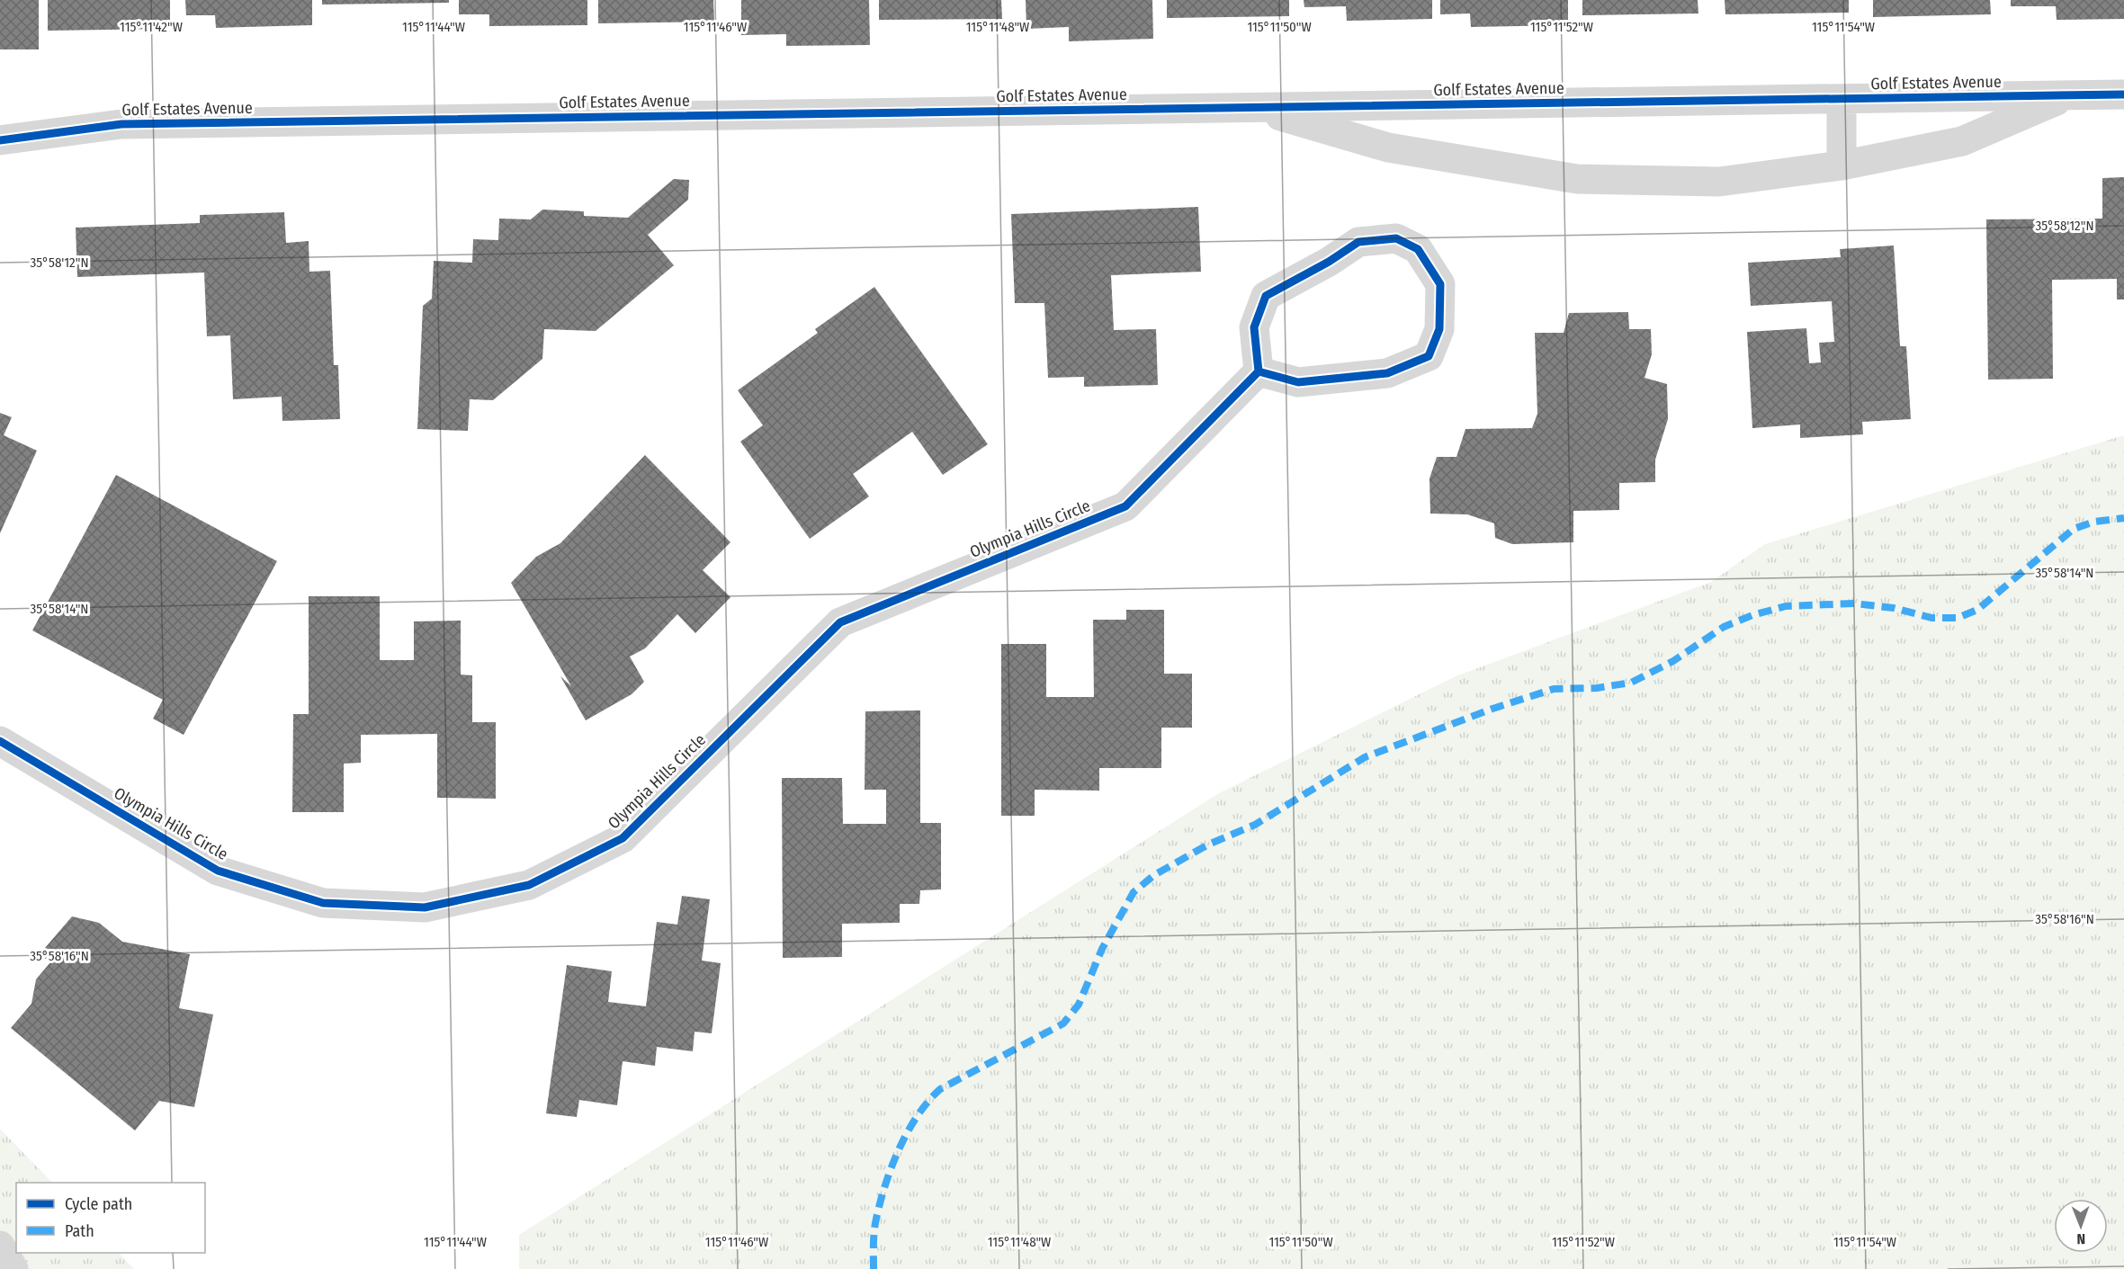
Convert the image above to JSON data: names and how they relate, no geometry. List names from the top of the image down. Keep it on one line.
{"streets":{"street":["Golf Estates Avenue","Olympia Hills Circle"]},"legend":["Cycle path","Path"],"north":"bottom","coordinates":["115°11'42\"W","115°11'44\"W","115°11'46\"W","115°11'48\"W","115°11'50\"W","115°11'52\"W","115°11'54\"W","35°58'12\"N","35°58'14\"N","35°58'16\"N"]}
